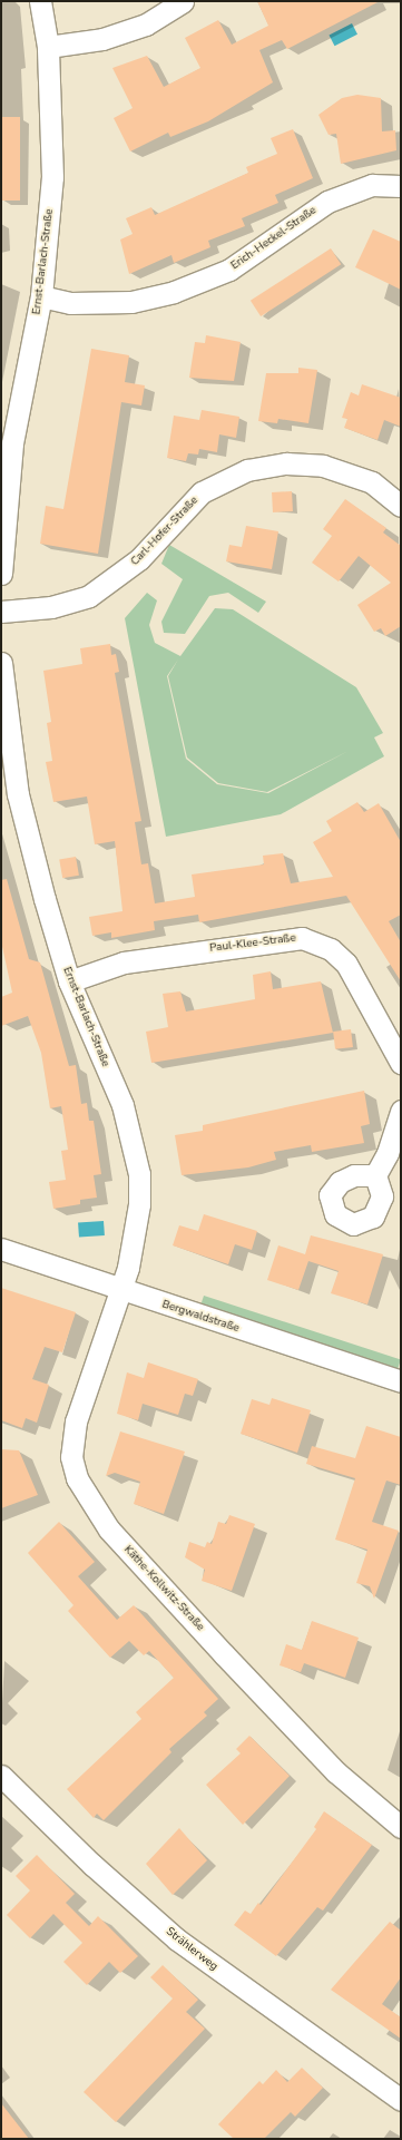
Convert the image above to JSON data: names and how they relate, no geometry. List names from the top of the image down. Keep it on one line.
{"streets":{"street":["Erich-Heckel-Straße","Ernst-Barlach-Straße","Carl-Hofer-Straße","Paul-Klee-Straße","Bergwaldstraße","Käthe-Kollwitz-Straße","Strählerweg"]},"crossings":[["Erich-Heckel-Straße","Ernst-Barlach-Straße"],["Ernst-Barlach-Straße","Paul-Klee-Straße"],["Ernst-Barlach-Straße","Bergwaldstraße"],["Ernst-Barlach-Straße","Käthe-Kollwitz-Straße"],["Bergwaldstraße","Käthe-Kollwitz-Straße"]]}
